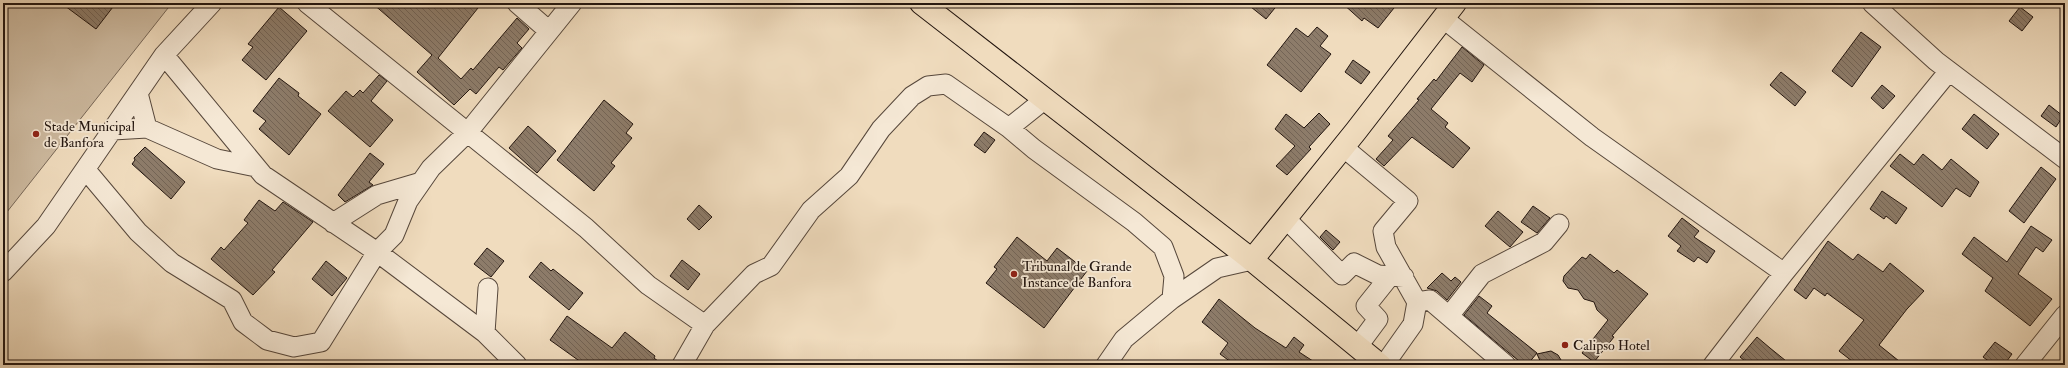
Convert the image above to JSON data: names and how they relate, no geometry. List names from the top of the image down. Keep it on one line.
{"places":["Stade Municipal de Banfora","Tribunal de Grande Instance de Banfora","Calipso Hotel"]}
